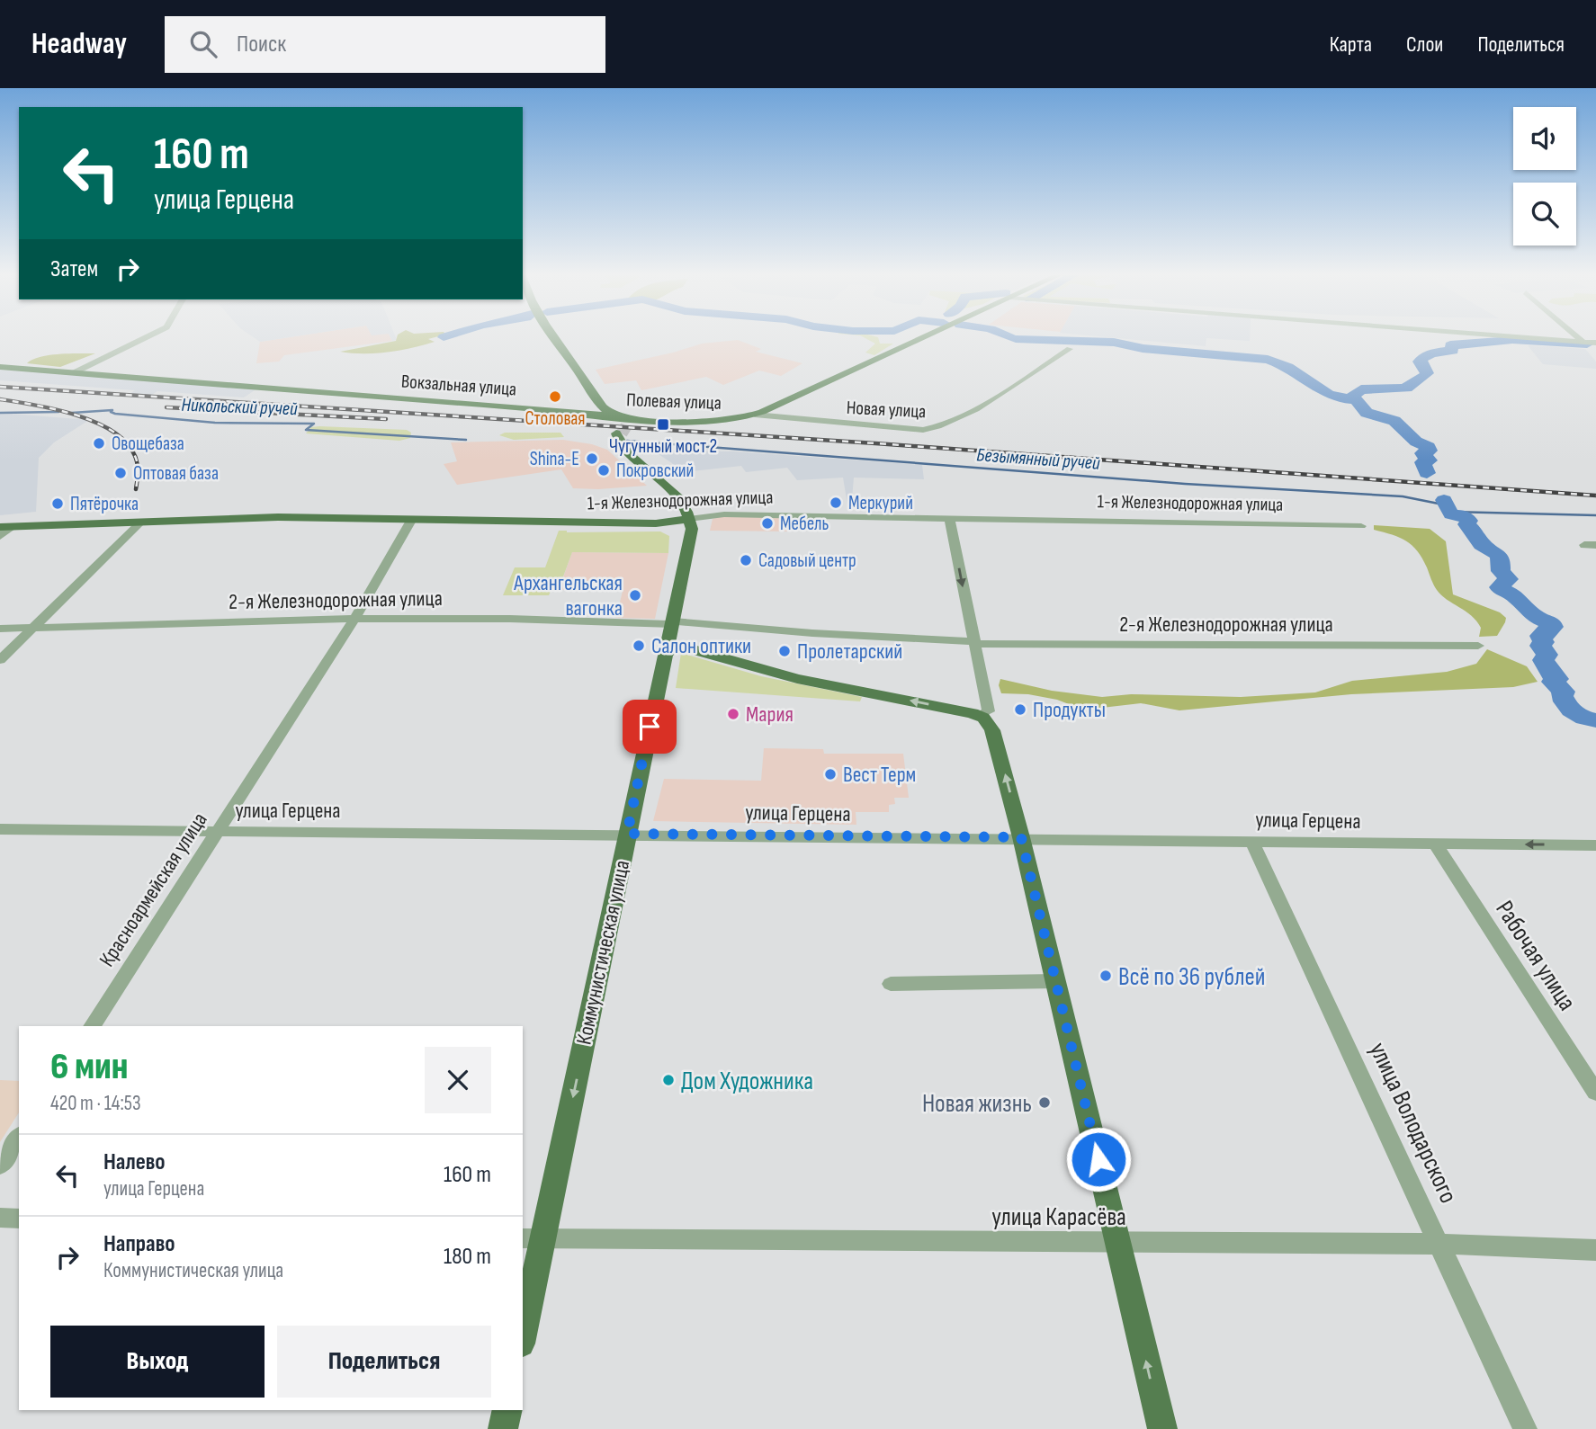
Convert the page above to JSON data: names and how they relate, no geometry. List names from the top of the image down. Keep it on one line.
{"streets":{"main road":["Вокзальная улица","Полевая улица","1-я Железнодорожная улица","Коммунистическая улица"],"street":["Новая улица","2-я Железнодорожная улица","улица Герцена","Красноармейская улица","Рабочая улица","улица Володарского","улица Карасёва"]},"crossings":[["Вокзальная улица","Полевая улица"],["Полевая улица","Новая улица"],["1-я Железнодорожная улица","Красноармейская улица"],["1-я Железнодорожная улица","Коммунистическая улица"],["2-я Железнодорожная улица","Красноармейская улица"],["2-я Железнодорожная улица","Коммунистическая улица"],["улица Герцена","Красноармейская улица"],["улица Герцена","Коммунистическая улица"],["улица Герцена","Рабочая улица"],["улица Герцена","улица Володарского"],["Коммунистическая улица","улица Карасёва"],["улица Володарского","улица Карасёва"]],"one_way":["Коммунистическая улица"],"water":["Никольский ручей","Безымянный ручей"],"places":{"other":["Столовая","Овощебаза","Shina-E","Покровский","Оптовая база","Меркурий","Пятёрочка","Мебель","Садовый центр","Архангельская вагонка","Салон оптики","Пролетарский","Продукты","Мария","Вест Терм","Всё по 36 рублей","Дом Художника","Новая жизнь"],"transit":["Чугунный мост 2"]},"page":{"header":"Headway","search":"Поиск","nav":["Карта","Слои","Поделиться"],"turn":["160 m","улица Герцена"],"then":"Затем","heading":["6 мин","420 m · 14:53"],"list":[{"name":"Налево","note":"улица Герцена","value":"160 m"},{"name":"Направо","note":"Коммунистическая улица","value":"180 m"}],"buttons":["Выход","Поделиться"]}}
